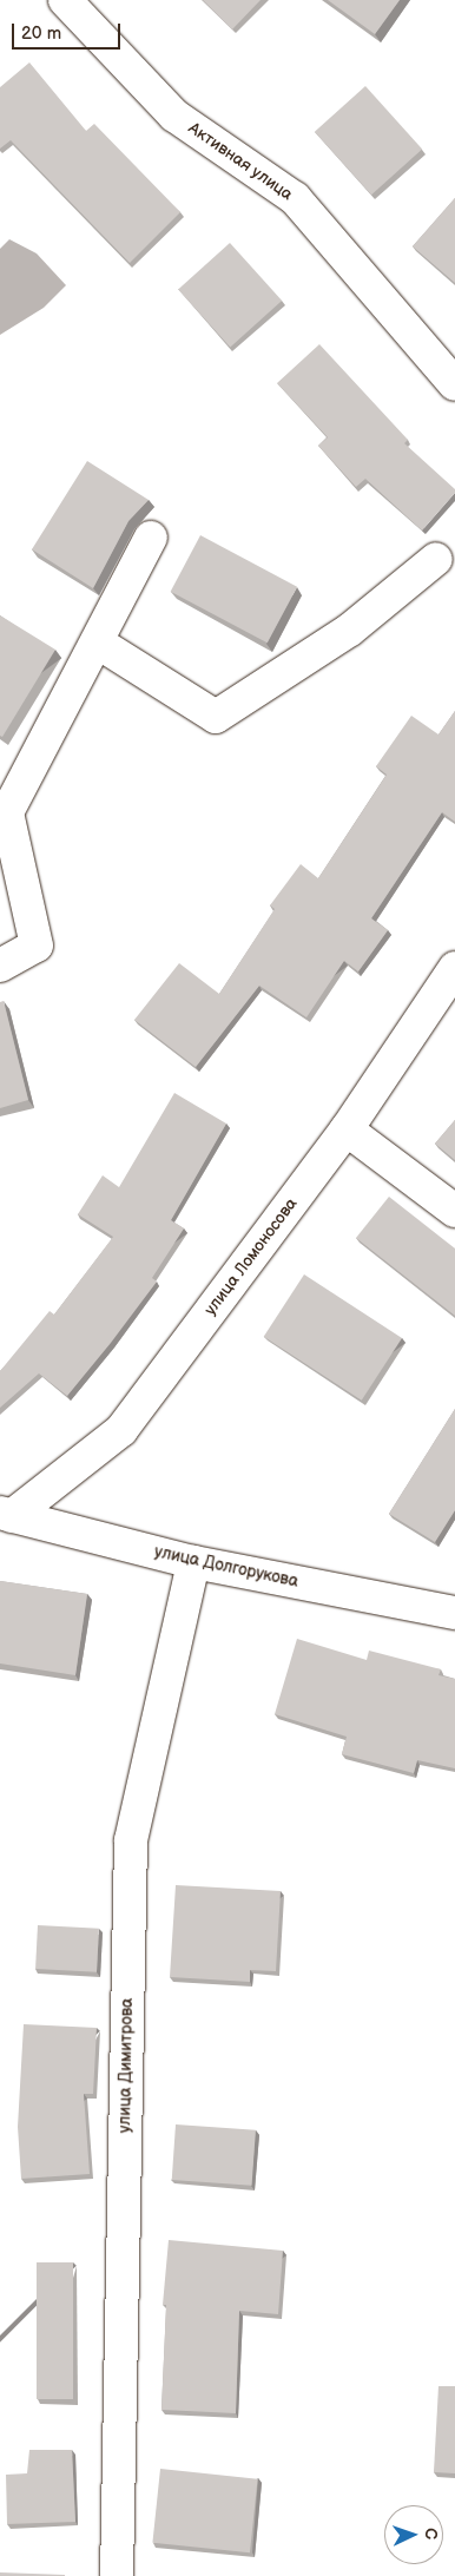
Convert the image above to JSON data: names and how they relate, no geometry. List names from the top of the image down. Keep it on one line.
{"streets":{"street":["Активная улица","улица Ломоносова","улица Долгорукова","улица Димитрова"]},"crossings":[["улица Ломоносова","улица Долгорукова"],["улица Долгорукова","улица Димитрова"]],"scale_bar":"20 m","north":"right"}
